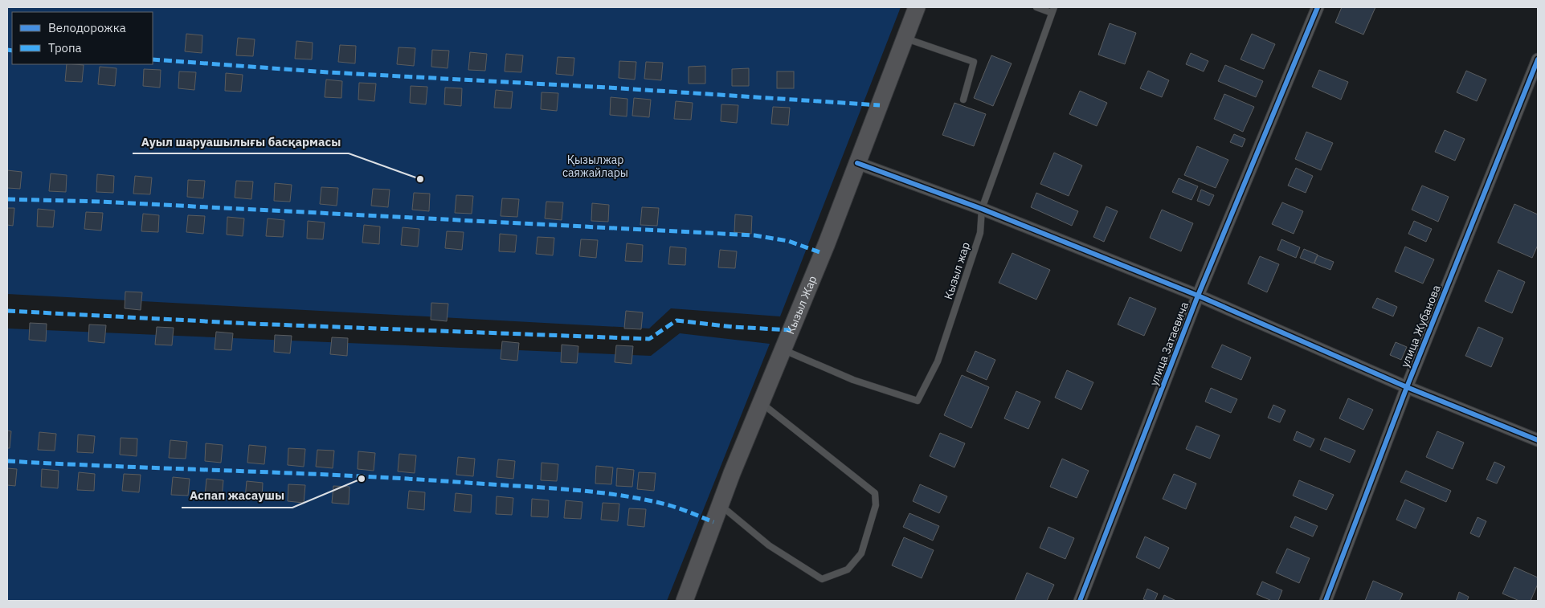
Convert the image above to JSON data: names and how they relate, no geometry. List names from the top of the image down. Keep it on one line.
{"streets":{"main road":["Кызыл Жар"],"street":["улица Жубанова","улица Затаевича"],"lane":["Кызыл жар"]},"crossings":[["Кызыл жар","Кызыл Жар"]],"parks":["Қызылжар саяжайлары"],"places":["Ауыл шаруашылығы басқармасы","Аспап жасаушы"],"legend":["Велодорожка","Тропа"]}
